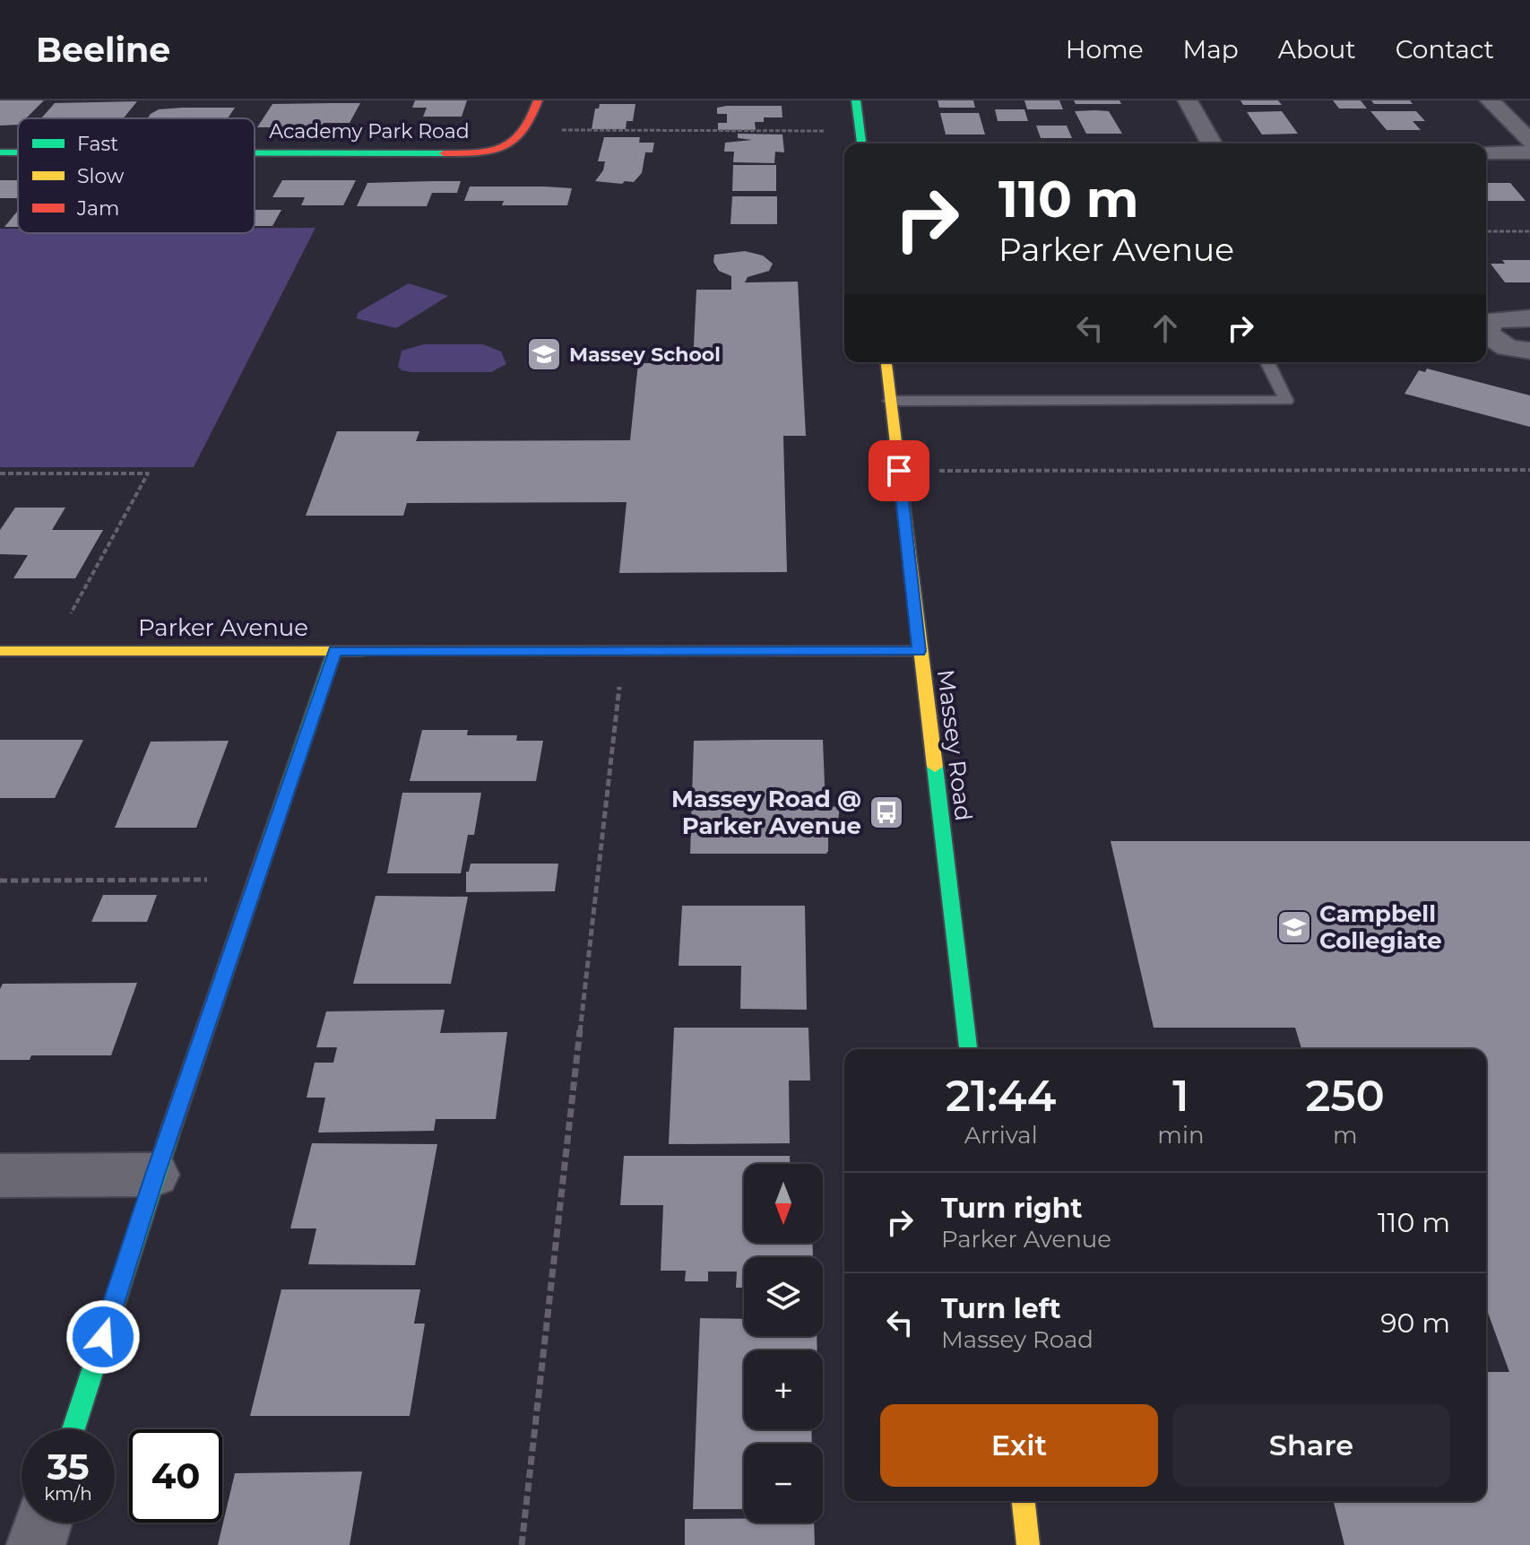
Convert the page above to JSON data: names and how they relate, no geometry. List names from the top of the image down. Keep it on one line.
{"streets":{"street":["Academy Park Road","Parker Avenue","Massey Road"]},"crossings":[["Parker Avenue","Massey Road"]],"places":{"school or university":["Massey School","Campbell Collegiate"],"bus stop":["Massey Road @ Parker Avenue"]},"legend":["Fast","Slow","Jam"],"north":"bottom","page":{"header":"Beeline","nav":["Home","Map","About","Contact"],"turn":["110 m","Parker Avenue"],"eta":["21:44","Arrival","1","min","250","m"],"map_buttons":["+","−"],"list":[{"name":"Turn right","note":"Parker Avenue","value":"110 m"},{"name":"Turn left","note":"Massey Road","value":"90 m"}],"buttons":["Exit","Share"],"speed":"35 km/h","limit":"40"}}
